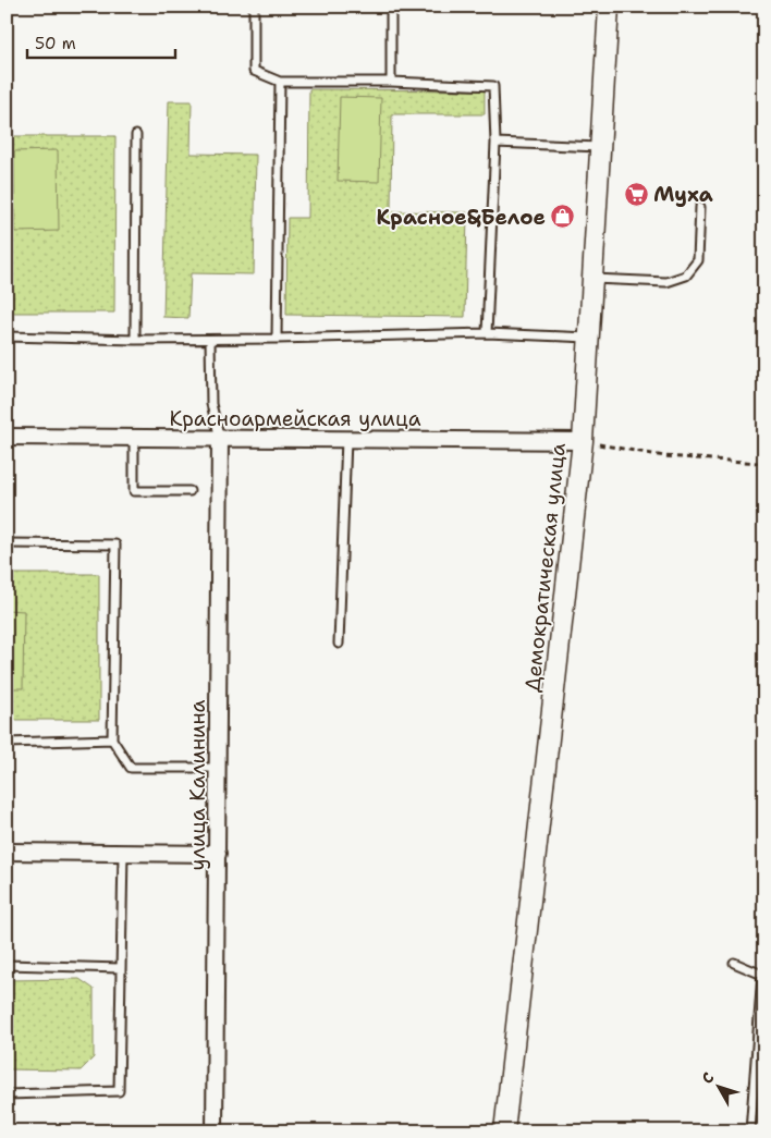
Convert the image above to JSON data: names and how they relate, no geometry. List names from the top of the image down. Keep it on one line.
{"streets":{"street":["Красноармейская улица","Демократическая улица","улица Калинина"]},"crossings":[["Красноармейская улица","Демократическая улица"],["Красноармейская улица","улица Калинина"]],"places":{"supermarket":["Муха"],"shop":["Красное&Белое"]},"scale_bar":"50 m","north":"top left"}
